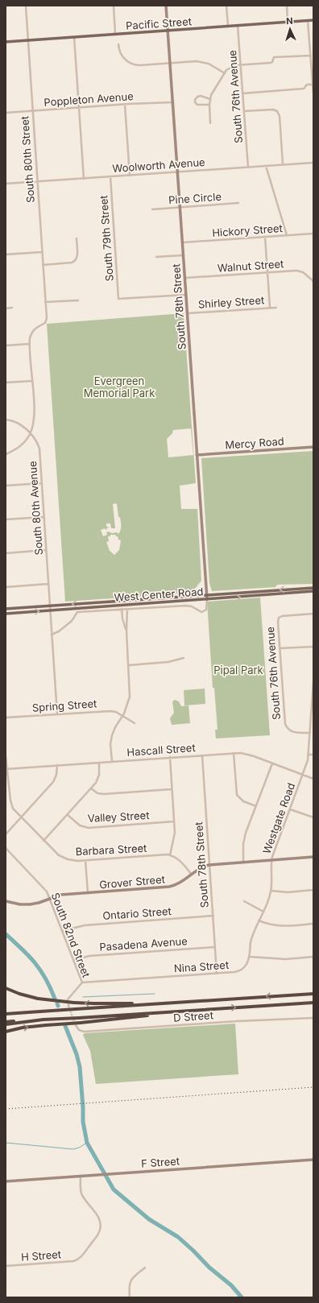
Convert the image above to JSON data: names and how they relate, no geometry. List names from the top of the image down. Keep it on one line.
{"streets":{"main road":["Pacific Street","South 78th Street","Mercy Road","West Center Road","Grover Street","F Street"],"street":["South 76th Avenue","Poppleton Avenue","South 80th Street","Woolworth Avenue","Pine Circle","Hickory Street","South 79th Street","Walnut Street","Shirley Street","South 80th Avenue","Spring Street","Hascall Street","Valley Street","Westgate Road","Barbara Street","Ontario Street","South 82nd Street","Pasadena Avenue","Nina Street","D Street","H Street"]},"crossings":[["Pacific Street","South 76th Avenue"],["Pacific Street","South 80th Street"],["Pacific Street","South 78th Street"],["South 76th Avenue","Woolworth Avenue"],["South 76th Avenue","Westgate Road"],["Poppleton Avenue","South 80th Street"],["Poppleton Avenue","South 78th Street"],["South 80th Street","Woolworth Avenue"],["Woolworth Avenue","South 79th Street"],["Woolworth Avenue","South 78th Street"],["Pine Circle","South 78th Street"],["Hickory Street","South 78th Street"],["South 79th Street","Shirley Street"],["Walnut Street","South 78th Street"],["Shirley Street","South 78th Street"],["South 78th Street","Mercy Road"],["South 78th Street","West Center Road"],["South 78th Street","Hascall Street"],["South 78th Street","Grover Street"],["South 78th Street","Ontario Street"],["South 78th Street","Pasadena Avenue"],["South 78th Street","Nina Street"],["South 80th Avenue","West Center Road"],["South 80th Avenue","Spring Street"],["Hascall Street","Westgate Road"],["Hascall Street","Barbara Street"],["Westgate Road","Grover Street"],["Westgate Road","Nina Street"],["Grover Street","South 82nd Street"],["Ontario Street","South 82nd Street"],["South 82nd Street","Pasadena Avenue"],["South 82nd Street","Nina Street"],["F Street","H Street"]],"parks":["Evergreen Memorial Park","Pipal Park"],"north":"top"}
